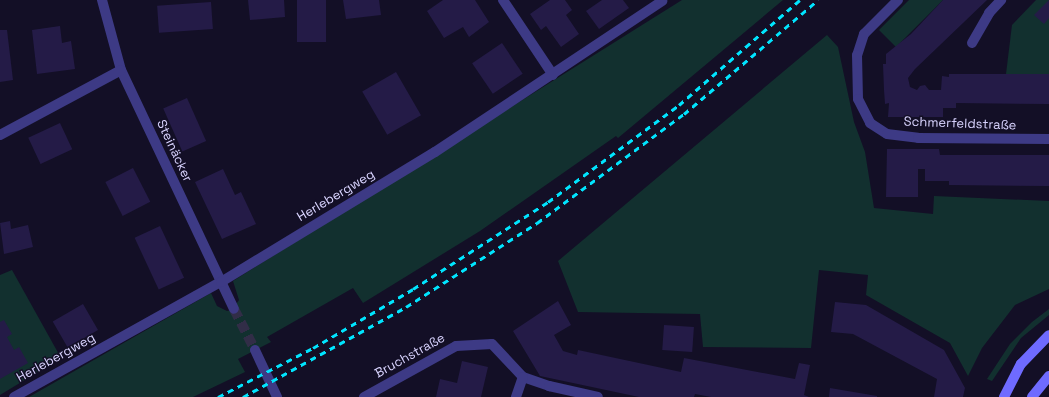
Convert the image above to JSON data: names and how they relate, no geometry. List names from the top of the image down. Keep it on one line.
{"streets":{"street":["Schmerfeldstraße","Steinäcker","Herlebergweg","Bruchstraße"]},"crossings":[["Steinäcker","Herlebergweg"]]}
